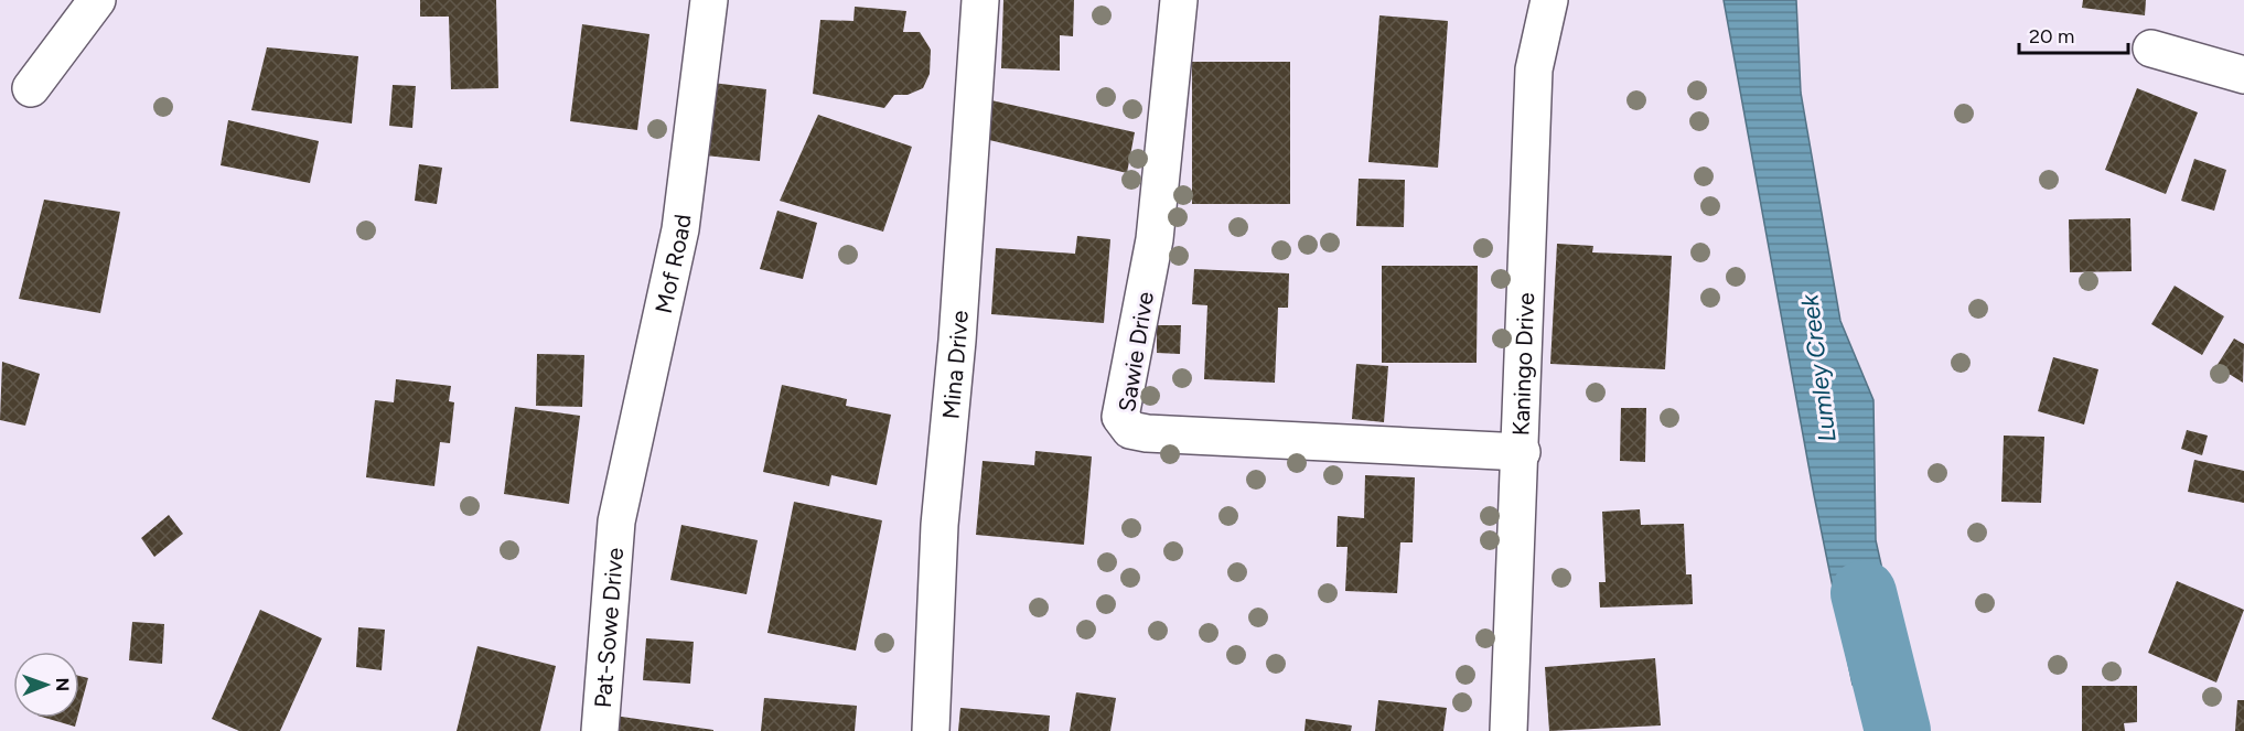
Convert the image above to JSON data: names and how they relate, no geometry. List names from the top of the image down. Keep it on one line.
{"streets":{"street":["Mof Road","Sawie Drive","Mina Drive","Kaningo Drive","Pat-Sowe Drive"]},"crossings":[["Mof Road","Pat-Sowe Drive"],["Sawie Drive","Kaningo Drive"]],"water":["Lumley Creek"],"scale_bar":"20 m","north":"right"}
